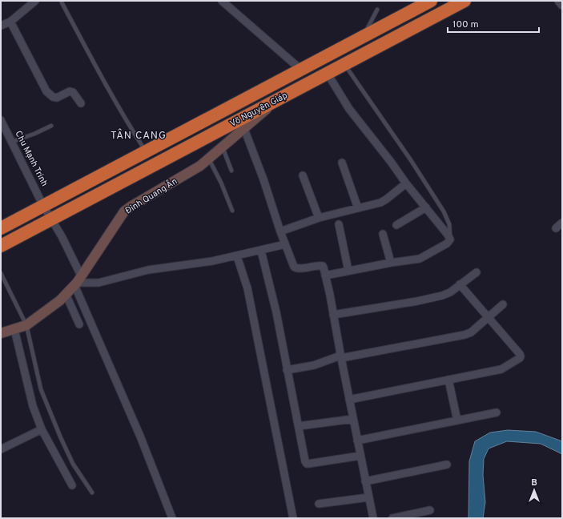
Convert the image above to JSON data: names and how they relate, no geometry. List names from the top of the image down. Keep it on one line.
{"streets":{"highway":["Võ Nguyên Giáp"],"street":["Chu Mạnh Trinh","Đinh Quang Ân"]},"crossings":[["Võ Nguyên Giáp","Chu Mạnh Trinh"],["Võ Nguyên Giáp","Đinh Quang Ân"],["Chu Mạnh Trinh","Đinh Quang Ân"]],"districts":["TÂN CANG"],"scale_bar":"100 m","north":"top"}
